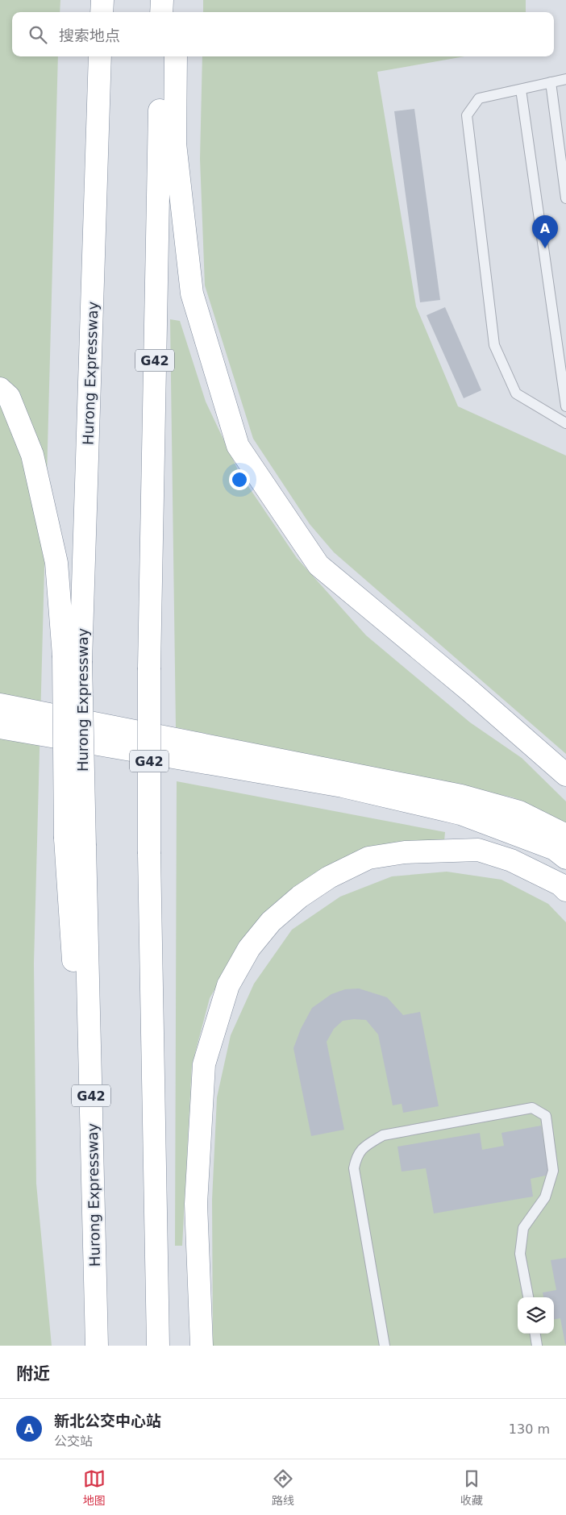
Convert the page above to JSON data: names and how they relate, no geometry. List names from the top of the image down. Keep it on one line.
{"streets":{"highway":["G42","Hurong Expressway"]},"page":{"search":"搜索地点","pins":"A","heading":"附近","list":[{"mark":"A","name":"新北公交中心站","note":"公交站","value":"130 m"}],"nav":["地图","路线","收藏"]}}
